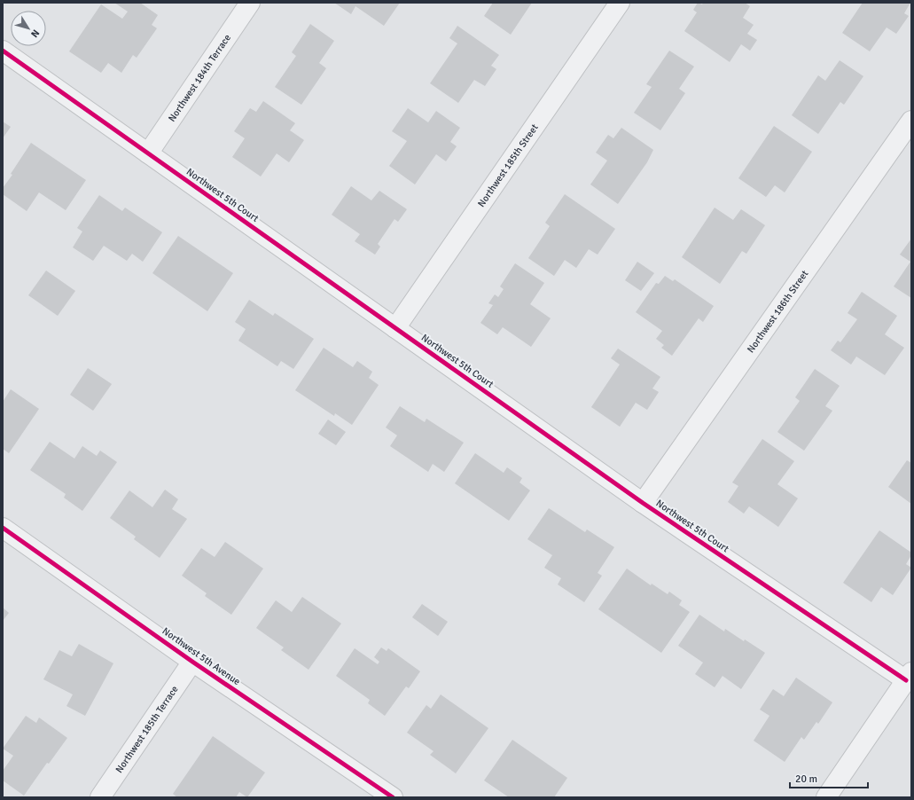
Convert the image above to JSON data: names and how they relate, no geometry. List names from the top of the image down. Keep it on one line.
{"streets":{"street":["Northwest 184th Terrace","Northwest 185th Street","Northwest 5th Court","Northwest 186th Street","Northwest 5th Avenue","Northwest 185th Terrace"]},"crossings":[["Northwest 184th Terrace","Northwest 5th Court"],["Northwest 185th Street","Northwest 5th Court"],["Northwest 5th Court","Northwest 186th Street"],["Northwest 5th Avenue","Northwest 185th Terrace"]],"scale_bar":"20 m","north":"bottom right"}
